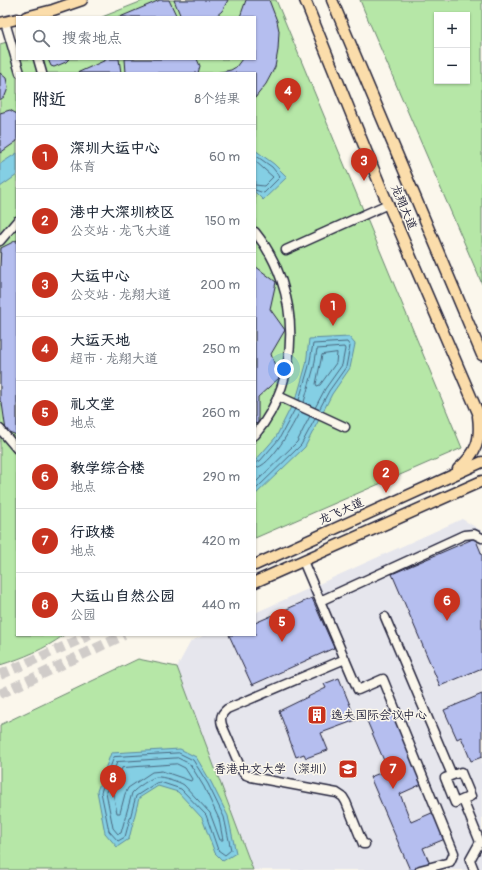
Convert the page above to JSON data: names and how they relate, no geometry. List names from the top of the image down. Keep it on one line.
{"streets":{"main road":["龙翔大道","龙飞大道"]},"places":{"building":["逸夫国际会议中心"],"school or university":["香港中文大学（深圳）"]},"page":{"map_buttons":["+","−"],"search":"搜索地点","heading":["附近","8个结果"],"pins":["4","3","1","2","6","5","7","8"],"list":[{"mark":"1","name":"深圳大运中心","note":"体育","value":"60 m"},{"mark":"2","name":"港中大深圳校区","note":"公交站 · 龙飞大道","value":"150 m"},{"mark":"3","name":"大运中心","note":"公交站 · 龙翔大道","value":"200 m"},{"mark":"4","name":"大运天地","note":"超市 · 龙翔大道","value":"250 m"},{"mark":"5","name":"礼文堂","note":"地点","value":"260 m"},{"mark":"6","name":"教学综合楼","note":"地点","value":"290 m"},{"mark":"7","name":"行政楼","note":"地点","value":"420 m"},{"mark":"8","name":"大运山自然公园","note":"公园","value":"440 m"}]}}
